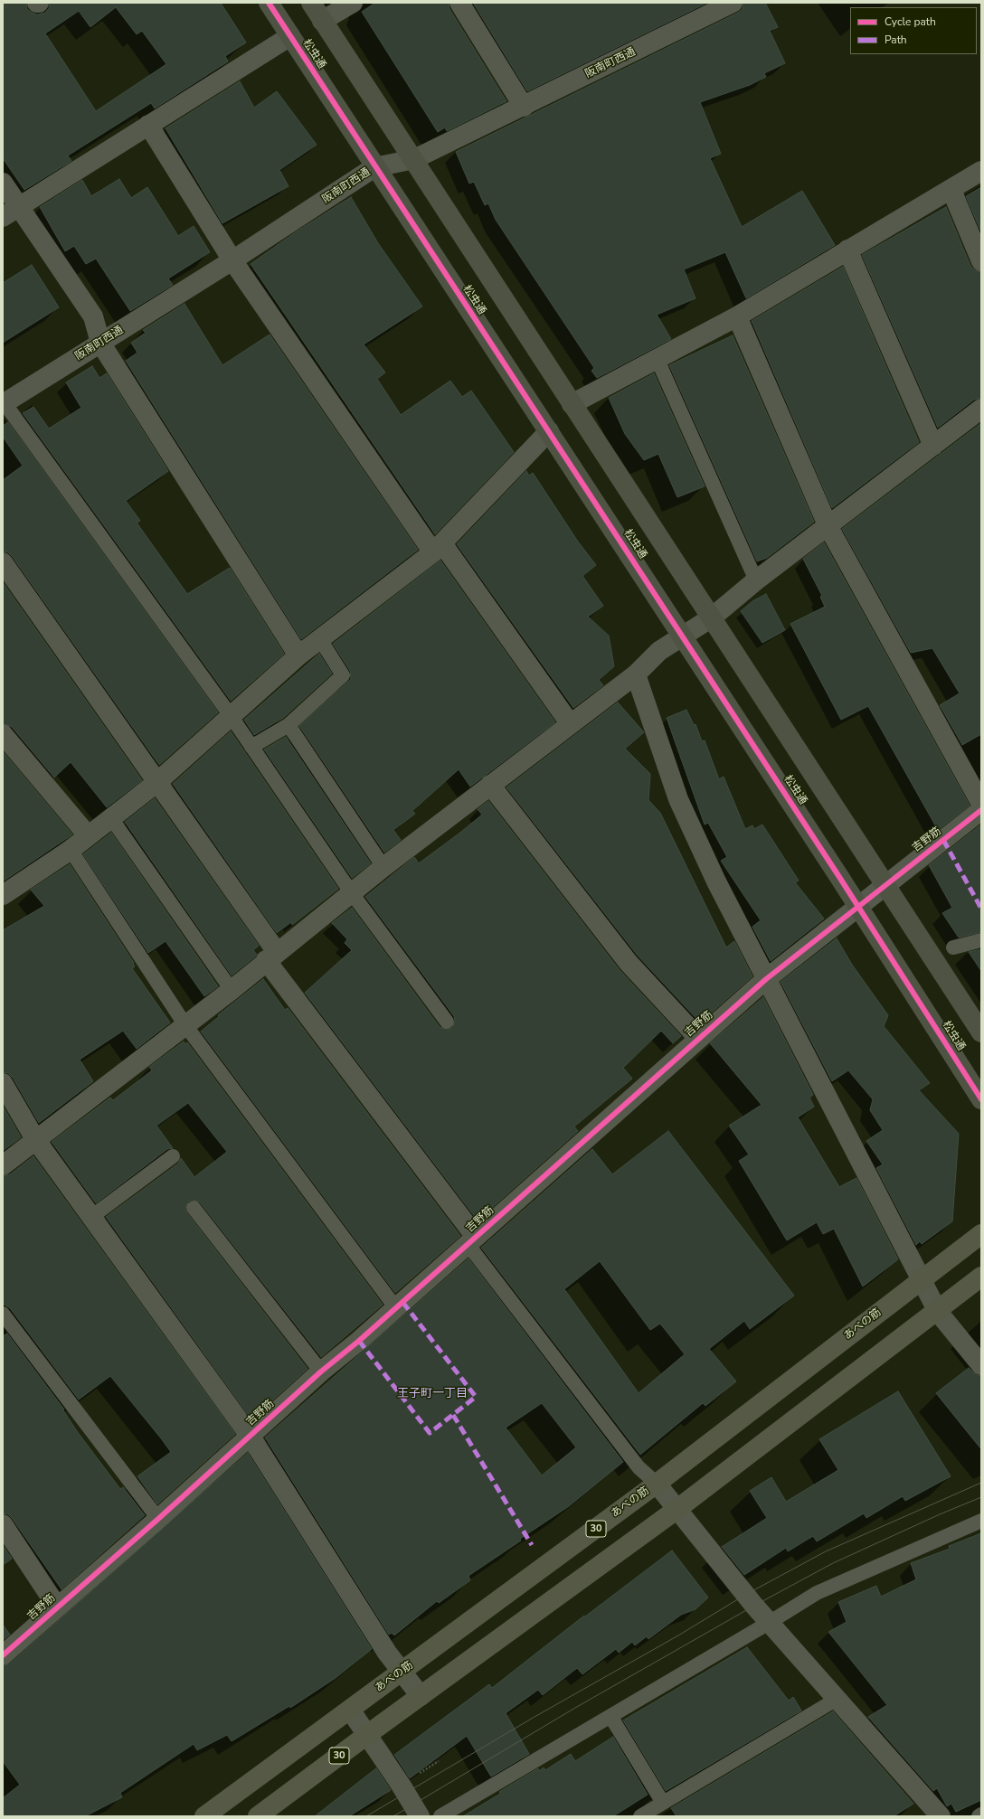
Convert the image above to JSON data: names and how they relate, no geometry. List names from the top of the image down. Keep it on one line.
{"streets":{"main road":["あべの筋","30"],"street":["松虫通","阪南町西通","吉野筋"]},"crossings":[["松虫通","阪南町西通"],["松虫通","吉野筋"]],"districts":["王子町一丁目"],"legend":["Cycle path","Path"]}
